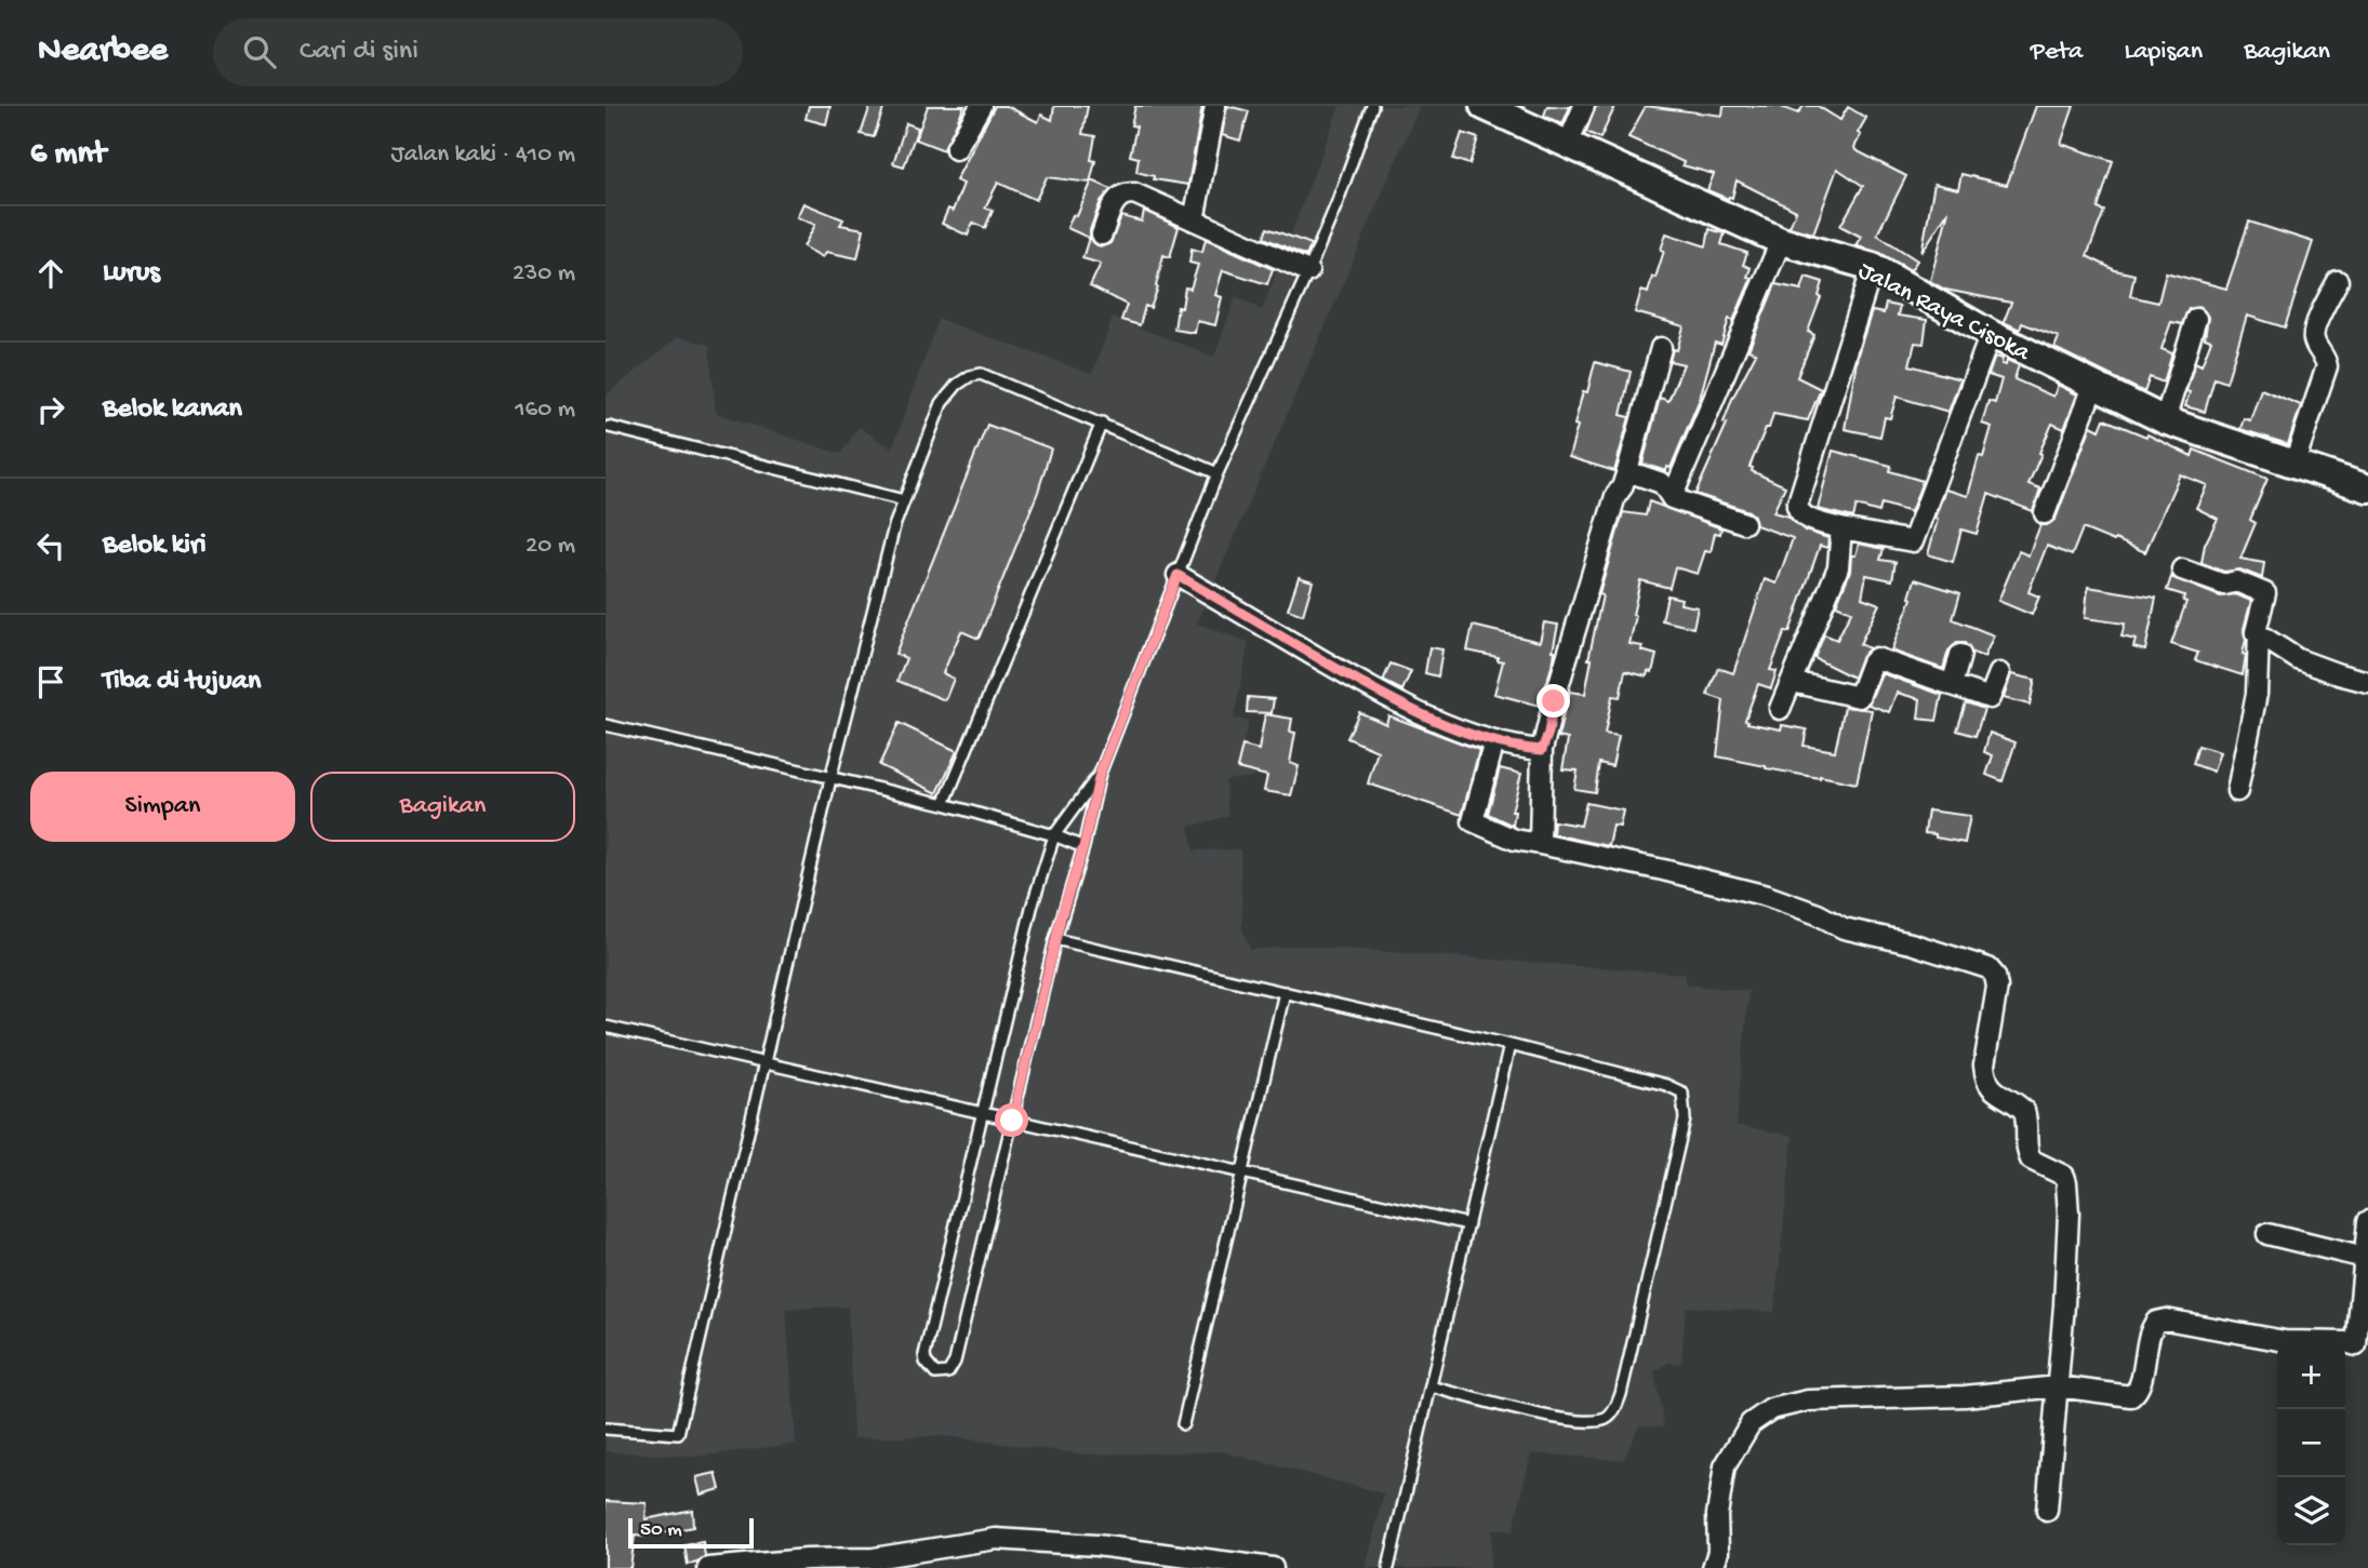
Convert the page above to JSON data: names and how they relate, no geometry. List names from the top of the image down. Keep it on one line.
{"streets":{"street":["Jalan Raya Cisoka"]},"scale_bar":"50 m","page":{"header":"Nearbee","search":"Cari di sini","nav":["Peta","Lapisan","Bagikan"],"heading":["6 mnt","Jalan kaki · 410 m"],"list":[["Lurus","230 m"],["Belok kanan","160 m"],["Belok kiri","20 m"],"Tiba di tujuan"],"buttons":["Simpan","Bagikan"],"map_buttons":["+","−"],"scale":"50 m"}}
